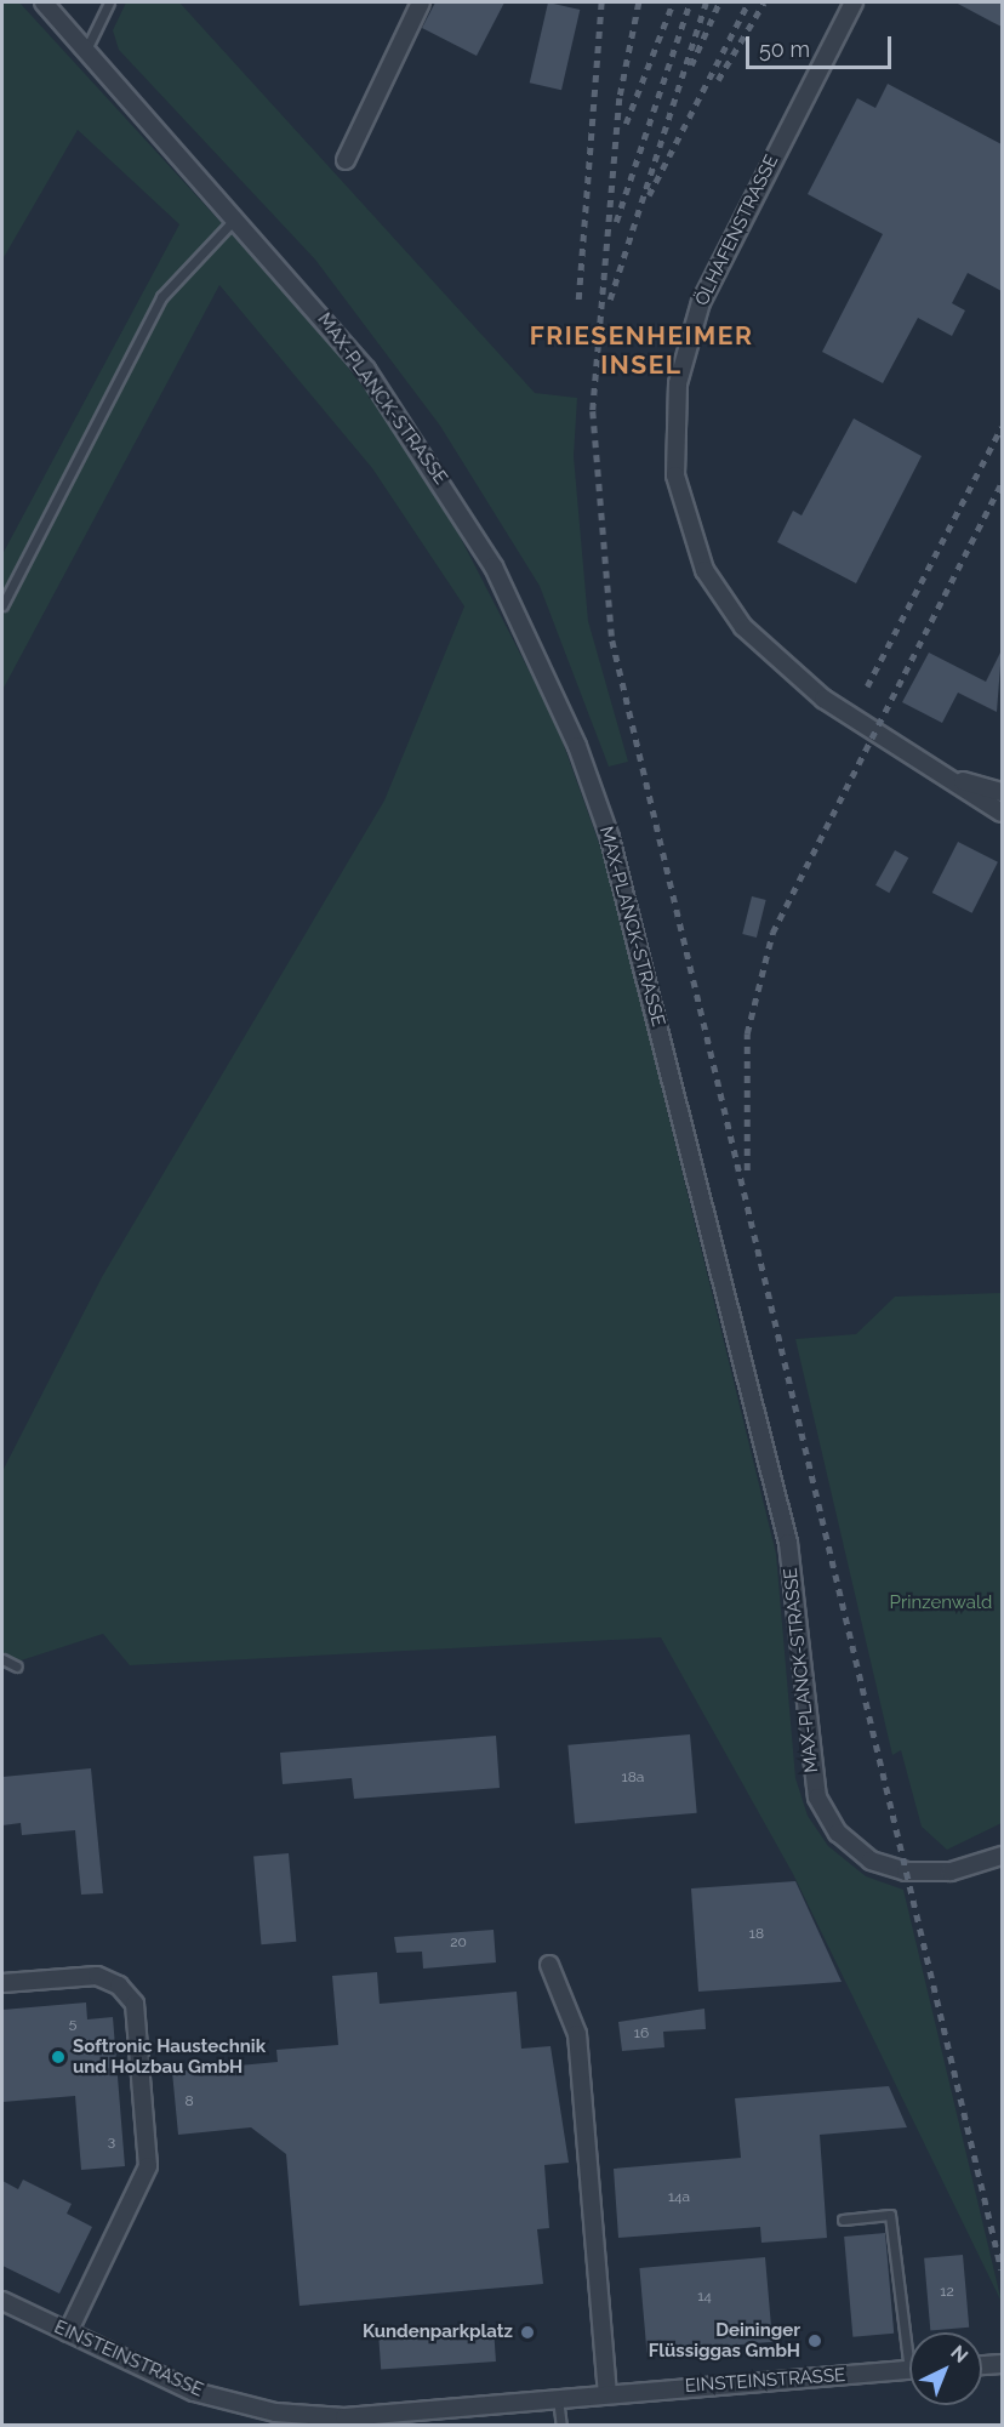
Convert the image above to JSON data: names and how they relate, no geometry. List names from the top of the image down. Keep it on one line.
{"streets":{"street":["ÖLHAFENSTRASSE","MAX-PLANCK-STRASSE","EINSTEINSTRASSE"]},"districts":["FRIESENHEIMER INSEL"],"parks":["Prinzenwald"],"places":["Softronic Haustechnik und Holzbau GmbH","Kundenparkplatz","Deininger Flüssiggas GmbH"],"house_numbers":["18a","18","20","5","16","8","3","14a","12","14"],"scale_bar":"50 m","north":"top right"}
